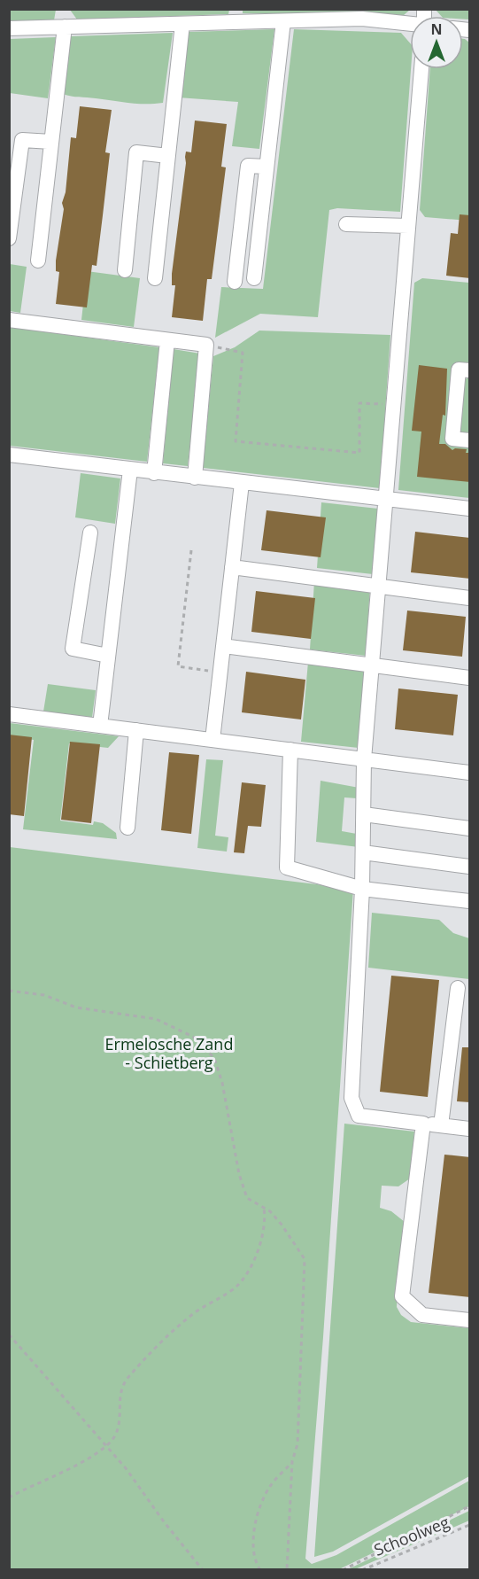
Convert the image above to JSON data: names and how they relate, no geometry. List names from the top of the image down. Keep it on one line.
{"streets":{"path":["Schoolweg"]},"parks":["Ermelosche Zand - Schietberg"],"north":"top"}
